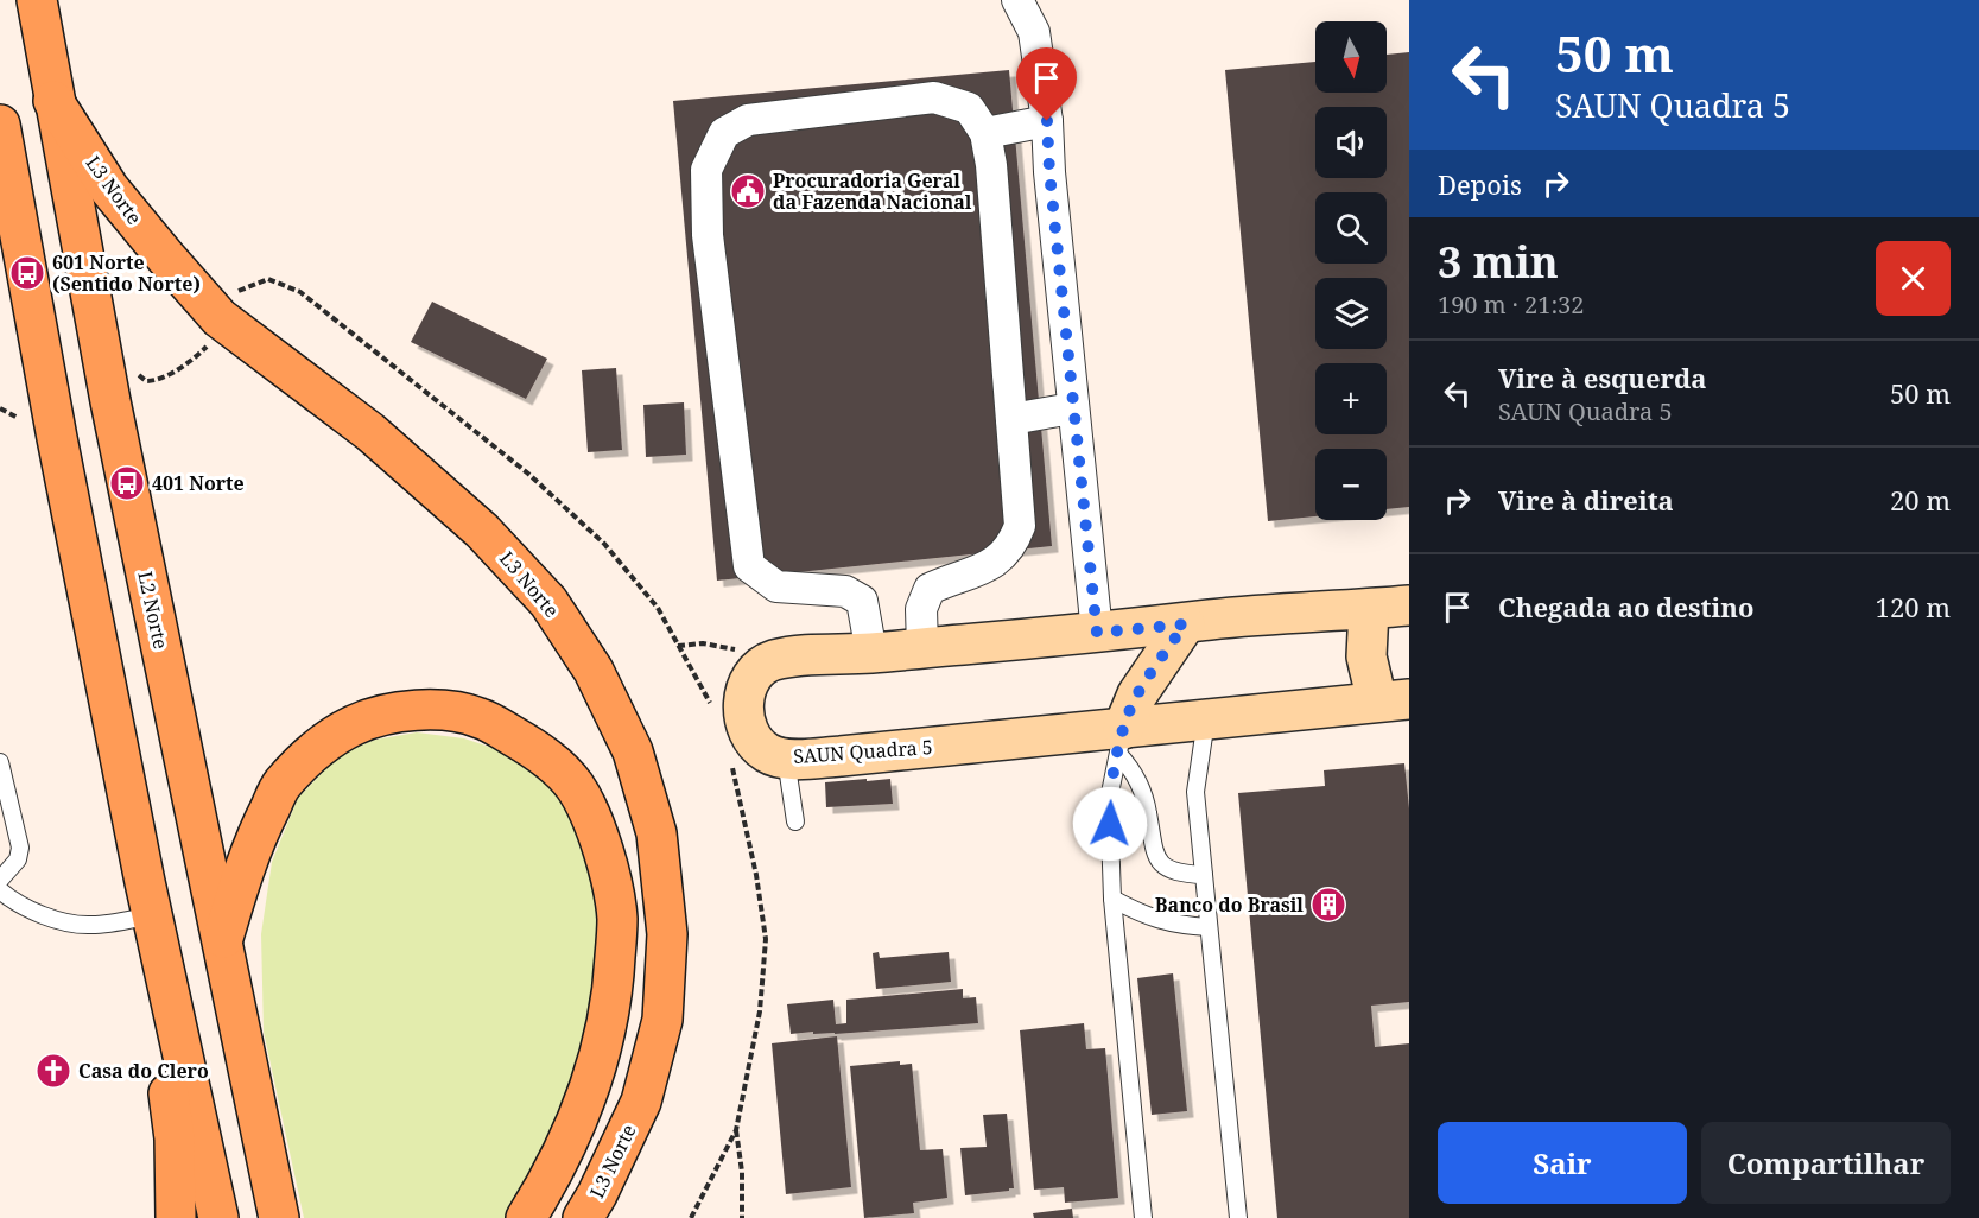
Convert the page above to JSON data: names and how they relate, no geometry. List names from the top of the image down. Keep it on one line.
{"streets":{"main road":["L3 Norte","L2 Norte"],"street":["SAUN Quadra 5"]},"crossings":[["L3 Norte","L2 Norte"]],"places":{"public building":["Procuradoria Geral da Fazenda Nacional"],"bus stop":["601 Norte (Sentido Norte)","401 Norte"],"building":["Banco do Brasil"],"church":["Casa do Clero"]},"north":"bottom","page":{"turn":["50 m","SAUN Quadra 5"],"map_buttons":["+","−"],"then":"Depois","heading":["3 min","190 m · 21:32"],"list":[{"name":"Vire à esquerda","note":"SAUN Quadra 5","value":"50 m"},{"name":"Vire à direita","value":"20 m"},{"name":"Chegada ao destino","value":"120 m"}],"buttons":["Sair","Compartilhar"]}}
